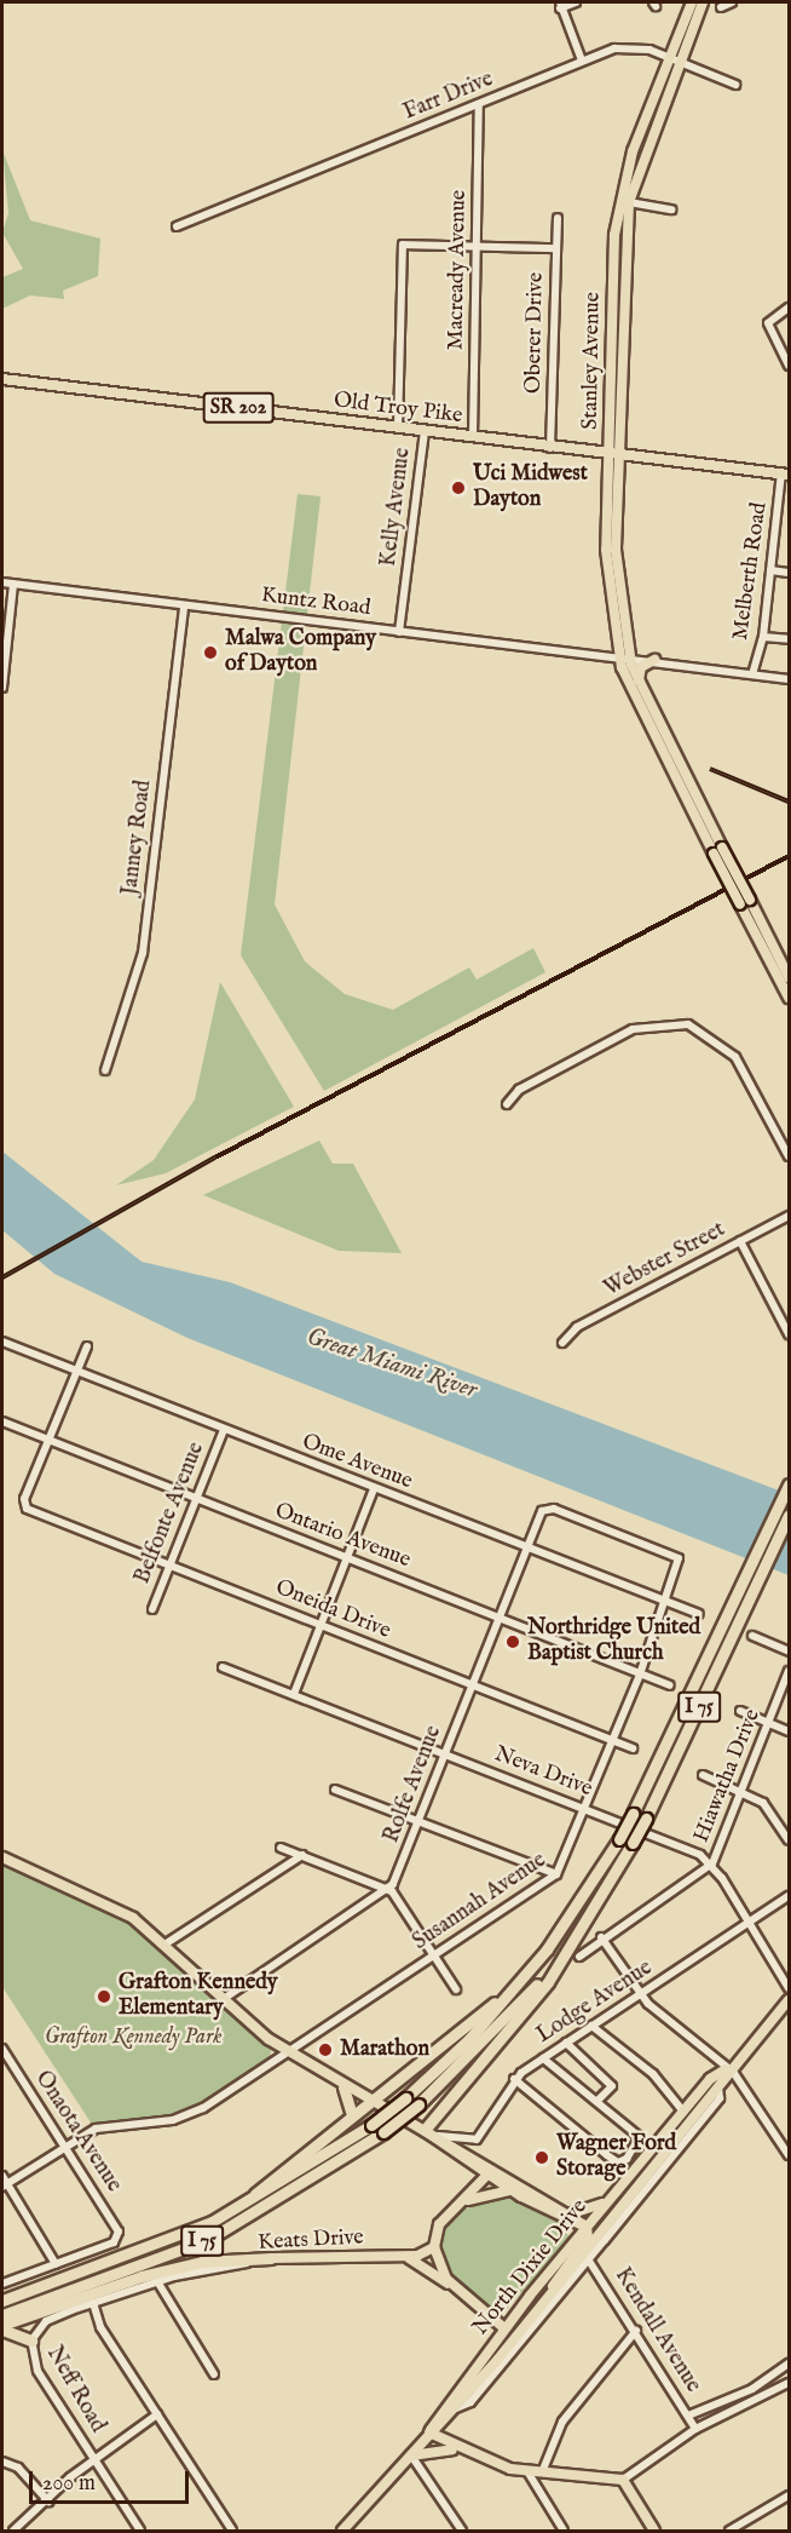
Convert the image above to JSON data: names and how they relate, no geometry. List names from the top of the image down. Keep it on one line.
{"streets":{"highway":["I 75"],"main road":["Stanley Avenue","SR 202","Old Troy Pike","Keats Drive","North Dixie Drive"],"street":["Farr Drive","Macready Avenue","Oberer Drive","Kelly Avenue","Melberth Road","Kuntz Road","Janney Road","Webster Street","Ome Avenue","Belfonte Avenue","Ontario Avenue","Oneida Drive","Neva Drive","Hiawatha Drive","Rolfe Avenue","Susannah Avenue","Lodge Avenue","Onaota Avenue","Kendall Avenue","Neff Road"]},"crossings":[["Farr Drive","Macready Avenue"],["Farr Drive","Stanley Avenue"],["Macready Avenue","Old Troy Pike"],["Macready Avenue","Kelly Avenue"],["Oberer Drive","Old Troy Pike"],["Stanley Avenue","Old Troy Pike"],["Stanley Avenue","Kuntz Road"],["Old Troy Pike","Kelly Avenue"],["Old Troy Pike","Melberth Road"],["Kelly Avenue","Kuntz Road"],["Melberth Road","Kuntz Road"],["Kuntz Road","Janney Road"],["Ome Avenue","Belfonte Avenue"],["Ome Avenue","Rolfe Avenue"],["Ome Avenue","Susannah Avenue"],["Belfonte Avenue","Ontario Avenue"],["Belfonte Avenue","Oneida Drive"],["Ontario Avenue","Oneida Drive"],["Ontario Avenue","Rolfe Avenue"],["Ontario Avenue","Susannah Avenue"],["Oneida Drive","Rolfe Avenue"],["Oneida Drive","Susannah Avenue"],["Neva Drive","Hiawatha Drive"],["Neva Drive","Rolfe Avenue"],["Neva Drive","Susannah Avenue"],["Rolfe Avenue","Susannah Avenue"],["Susannah Avenue","Onaota Avenue"],["Keats Drive","North Dixie Drive"],["Keats Drive","Neff Road"],["North Dixie Drive","Kendall Avenue"]],"water":["Great Miami River"],"parks":["Grafton Kennedy Park"],"places":["Uci Midwest Dayton","Malwa Company of Dayton","Northridge United Baptist Church","Grafton Kennedy Elementary","Marathon","Wagner Ford Storage"],"scale_bar":"200 m"}
